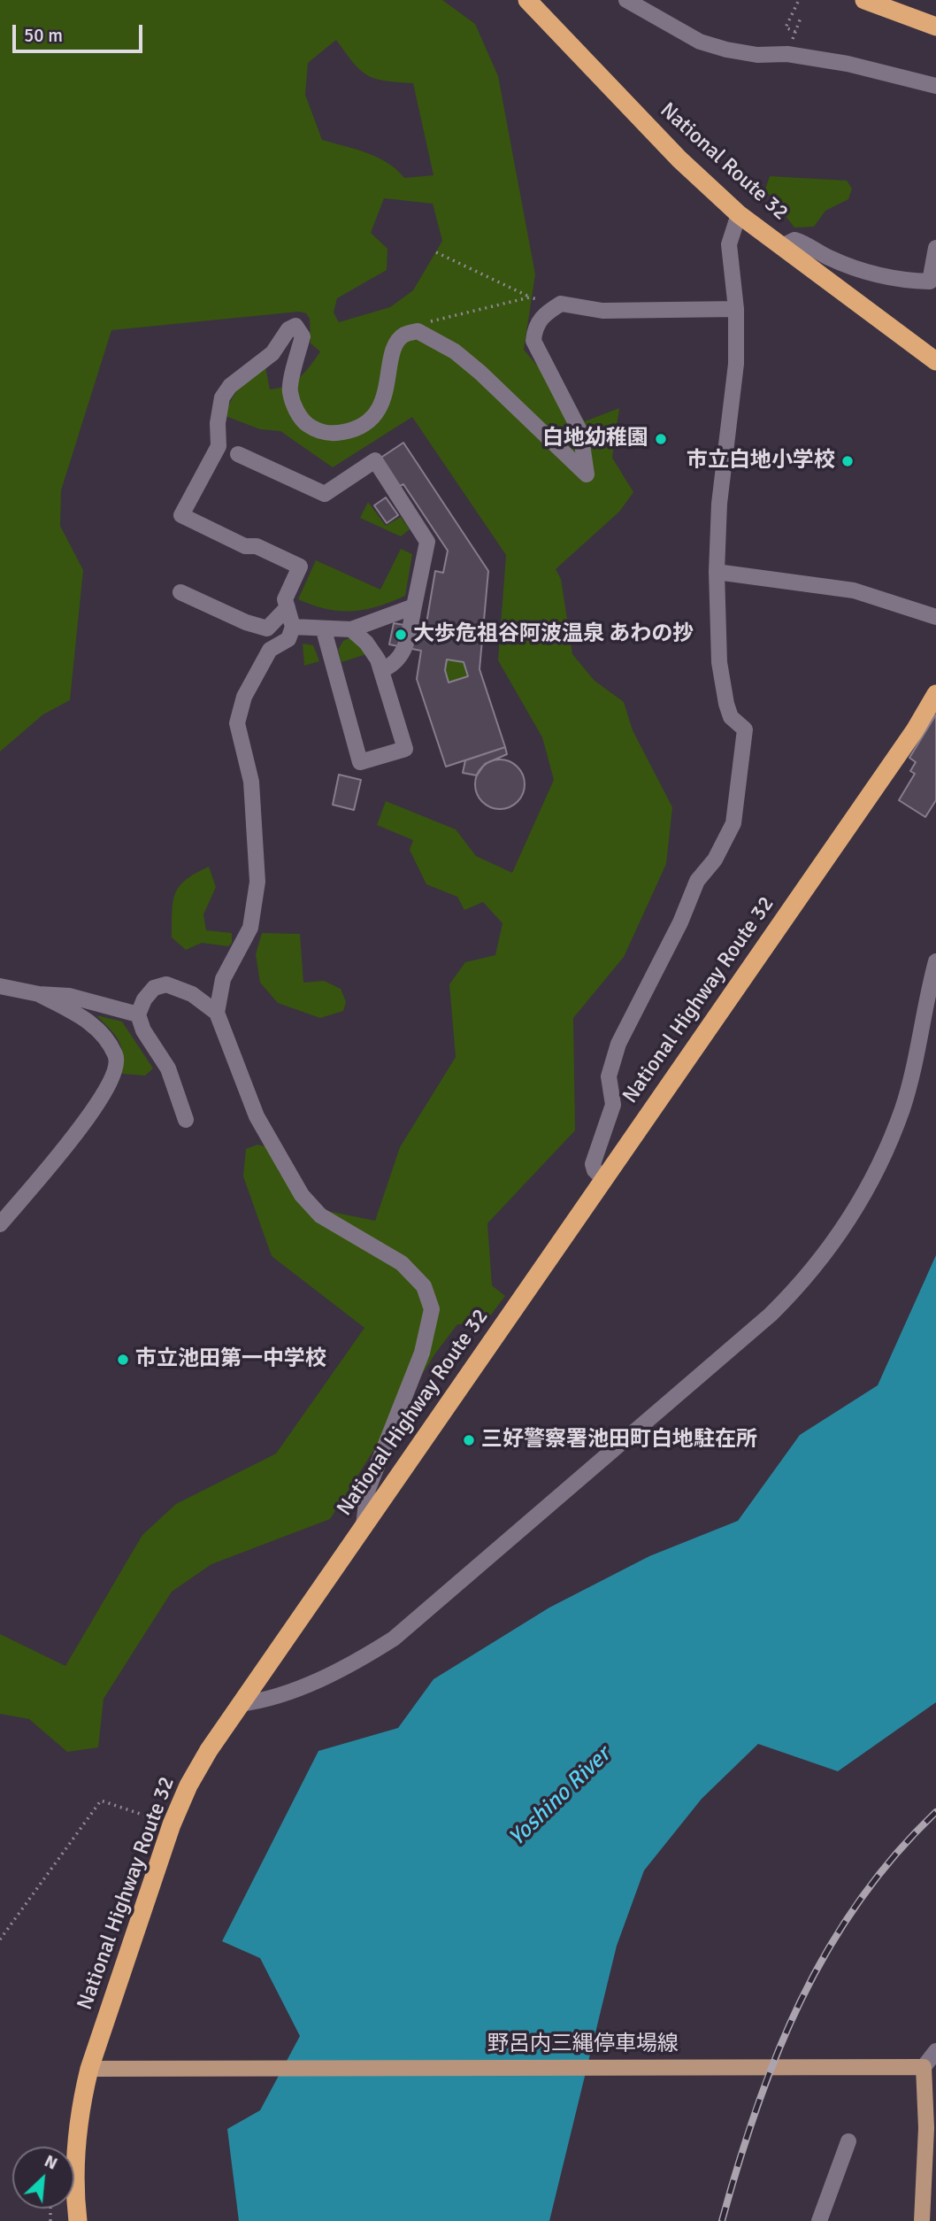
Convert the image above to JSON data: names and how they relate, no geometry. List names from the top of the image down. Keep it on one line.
{"streets":{"highway":["National Route 32","National Highway Route 32"],"main road":["野呂内三縄停車場線"]},"crossings":[["National Highway Route 32","野呂内三縄停車場線"]],"water":["Yoshino River"],"places":["白地幼稚園","市立白地小学校","大歩危祖谷阿波温泉 あわの抄","市立池田第一中学校","三好警察署池田町白地駐在所"],"scale_bar":"50 m","north":"top right"}
